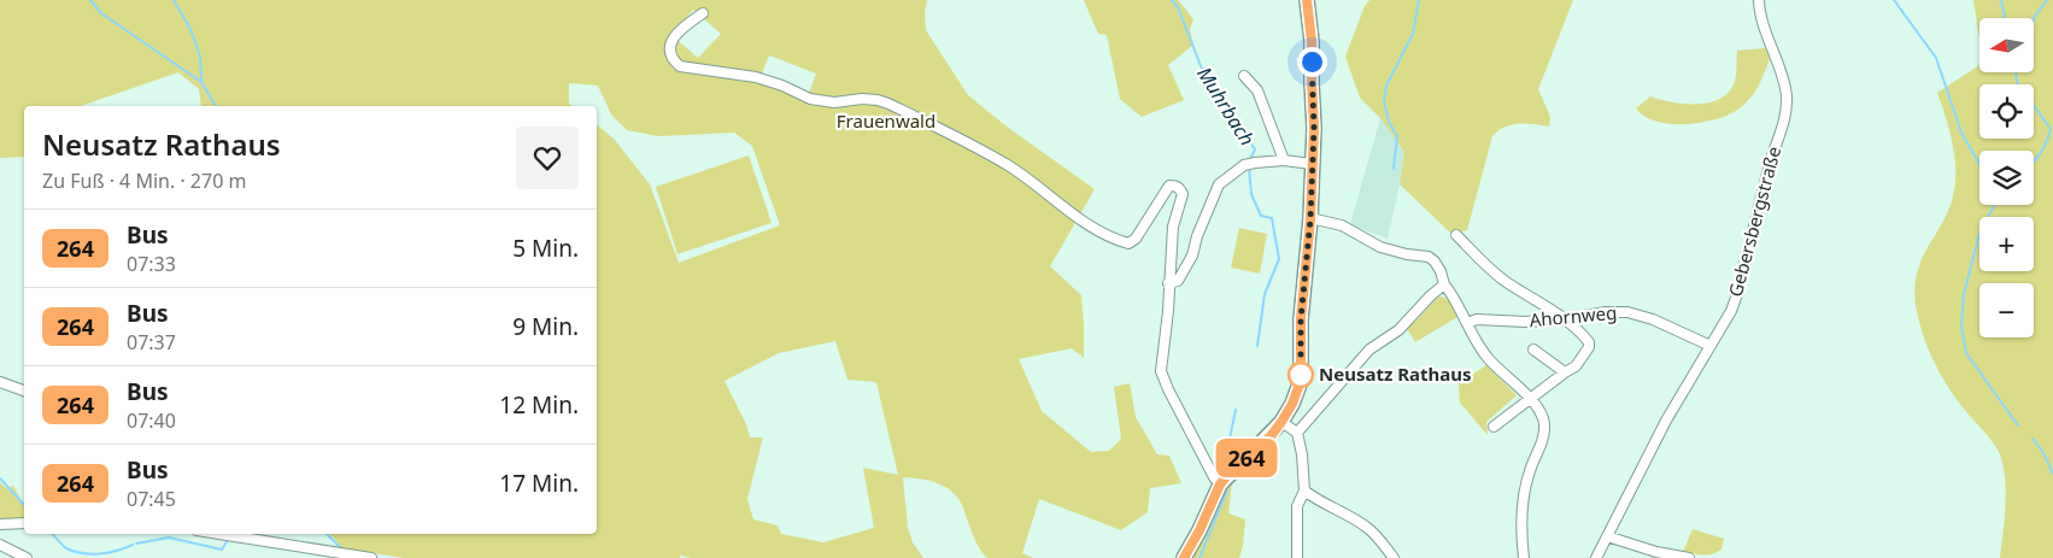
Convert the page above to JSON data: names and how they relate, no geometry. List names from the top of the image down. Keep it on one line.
{"streets":{"street":["Gebersbergstraße","Ahornweg"]},"crossings":[["Gebersbergstraße","Ahornweg"]],"water":["Muhrbach"],"parks":["Frauenwald"],"places":["Neusatz Rathaus"],"lines":["bus line 264"],"north":"left","page":{"on_map":"264","map_buttons":["+","−"],"heading":["Neusatz Rathaus","Zu Fuß · 4 Min. · 270 m"],"list":[{"mark":"264","name":"Bus","note":"07:33","value":"5 Min."},{"mark":"264","name":"Bus","note":"07:37","value":"9 Min."},{"mark":"264","name":"Bus","note":"07:40","value":"12 Min."},{"mark":"264","name":"Bus","note":"07:45","value":"17 Min."}]}}
